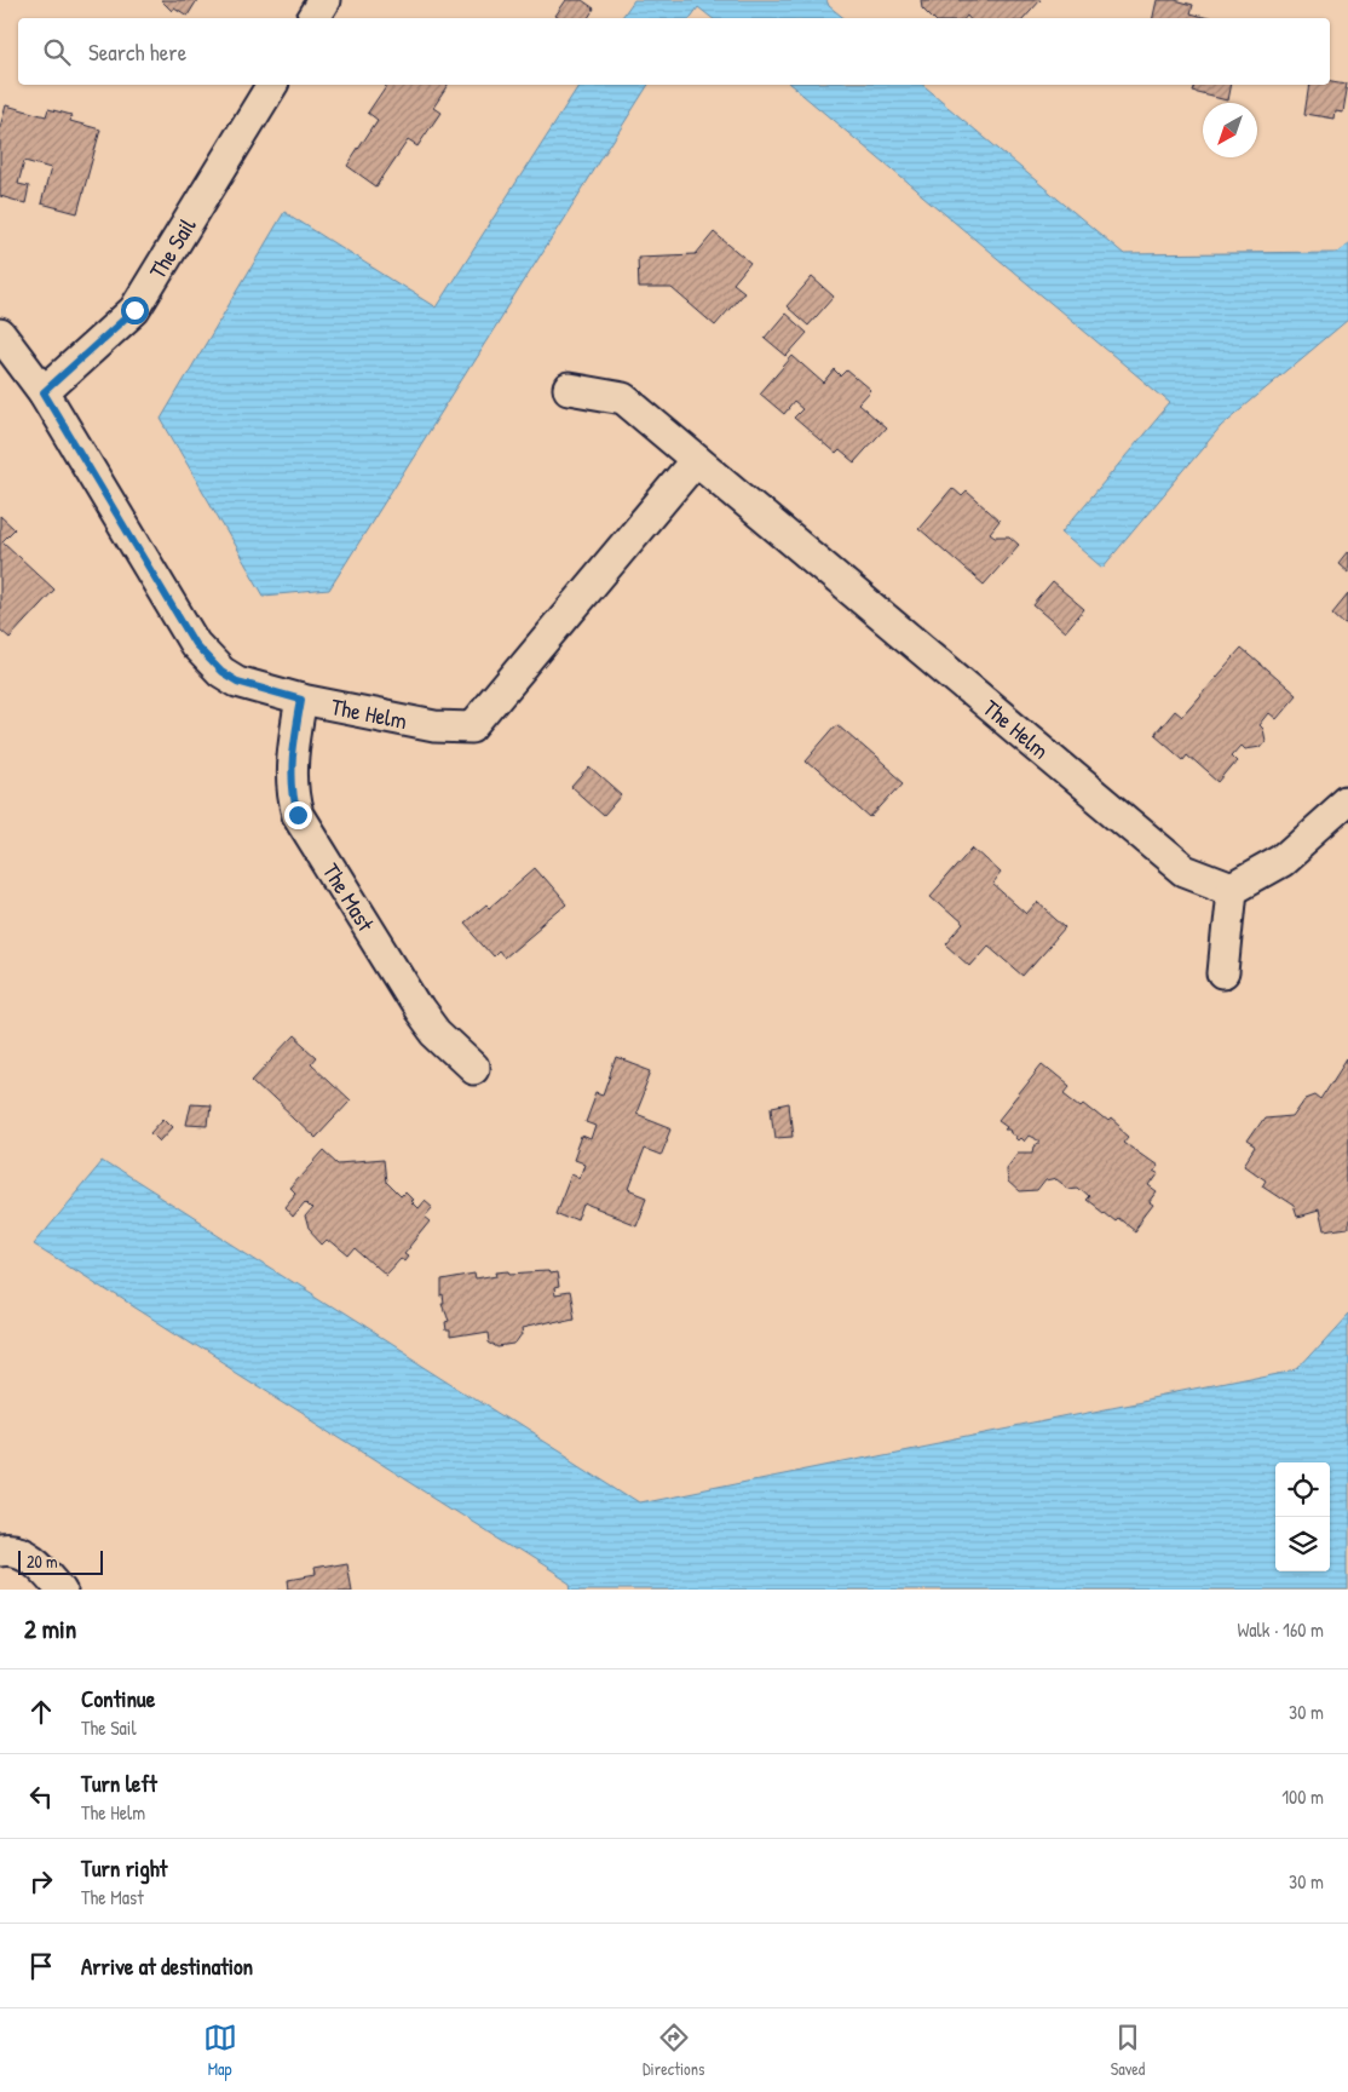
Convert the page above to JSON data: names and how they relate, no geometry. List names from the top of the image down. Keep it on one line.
{"streets":{"street":["The Sail","The Helm","The Mast"]},"crossings":[["The Sail","The Helm"],["The Helm","The Mast"]],"scale_bar":"20 m","north":"bottom left","page":{"search":"Search here","scale":"20 m","heading":["2 min","Walk · 160 m"],"list":[["Continue","The Sail","30 m"],["Turn left","The Helm","100 m"],["Turn right","The Mast","30 m"],"Arrive at destination"],"nav":["Map","Directions","Saved"]}}
